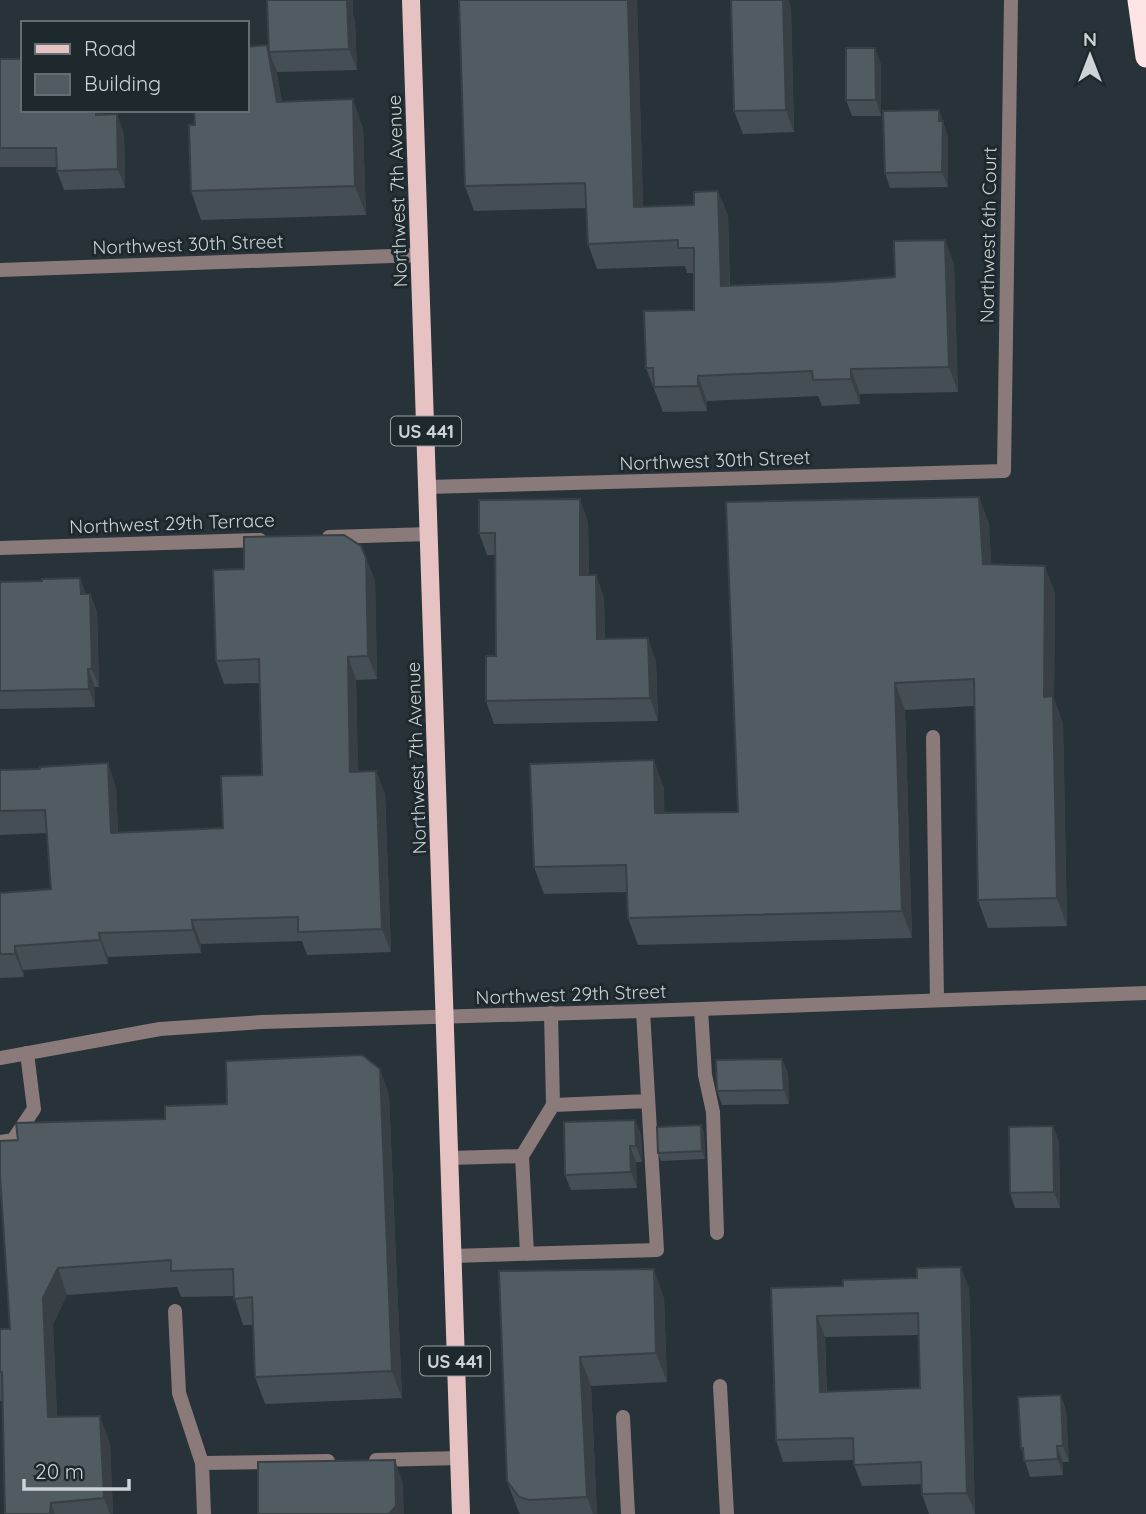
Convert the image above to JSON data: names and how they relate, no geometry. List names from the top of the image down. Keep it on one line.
{"streets":{"main road":["Northwest 7th Avenue","US 441"],"street":["Northwest 6th Court","Northwest 30th Street","Northwest 29th Terrace","Northwest 29th Street"]},"crossings":[["Northwest 7th Avenue","Northwest 30th Street"],["Northwest 7th Avenue","Northwest 29th Street"],["Northwest 6th Court","Northwest 30th Street"]],"legend":["Road","Building"],"scale_bar":"20 m","north":"top"}
